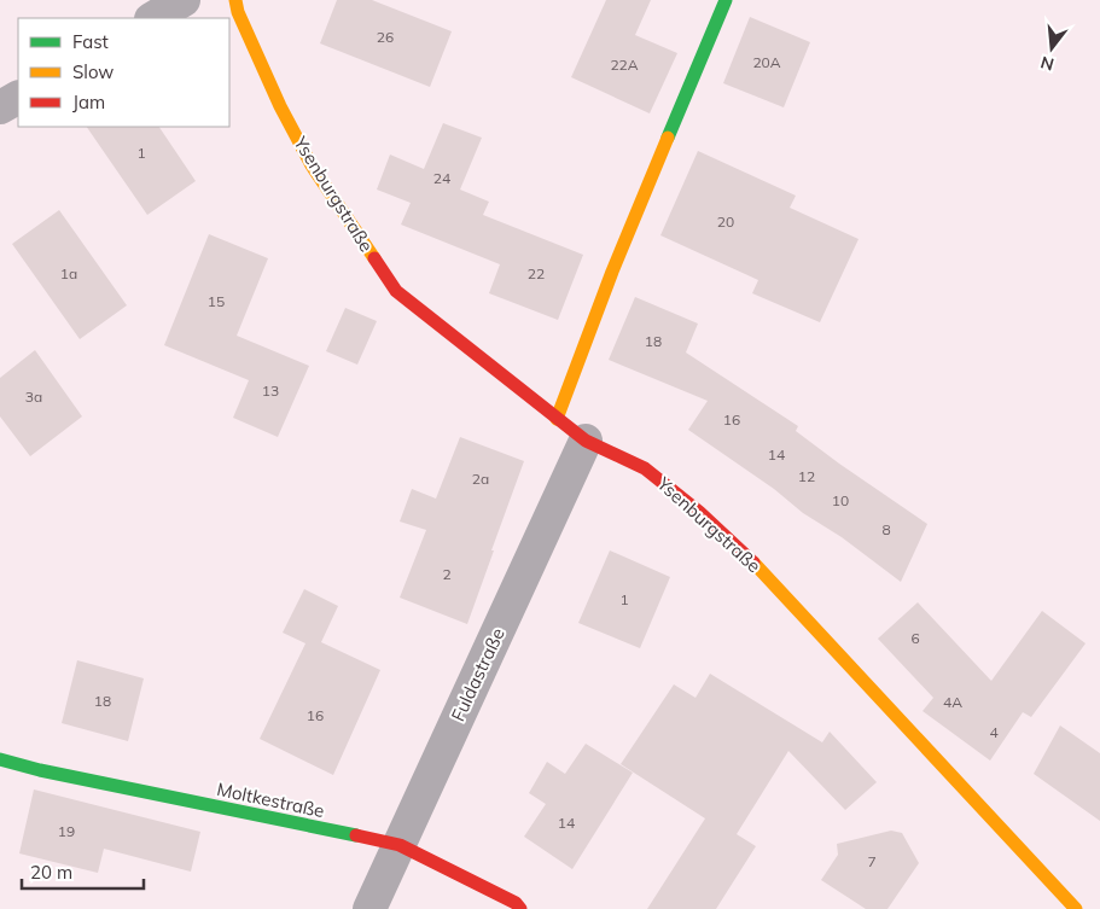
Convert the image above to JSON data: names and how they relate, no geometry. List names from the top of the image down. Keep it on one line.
{"streets":{"street":["Ysenburgstraße","Fuldastraße","Moltkestraße"]},"crossings":[["Ysenburgstraße","Fuldastraße"],["Fuldastraße","Moltkestraße"]],"house_numbers":["26","20A","22A","1","24","20","1a","22","15","18","13","3a","16","14","12","2a","10","8","2","1","6","18","4A","16","4","14","19","7"],"legend":["Fast","Slow","Jam"],"scale_bar":"20 m","north":"bottom"}
